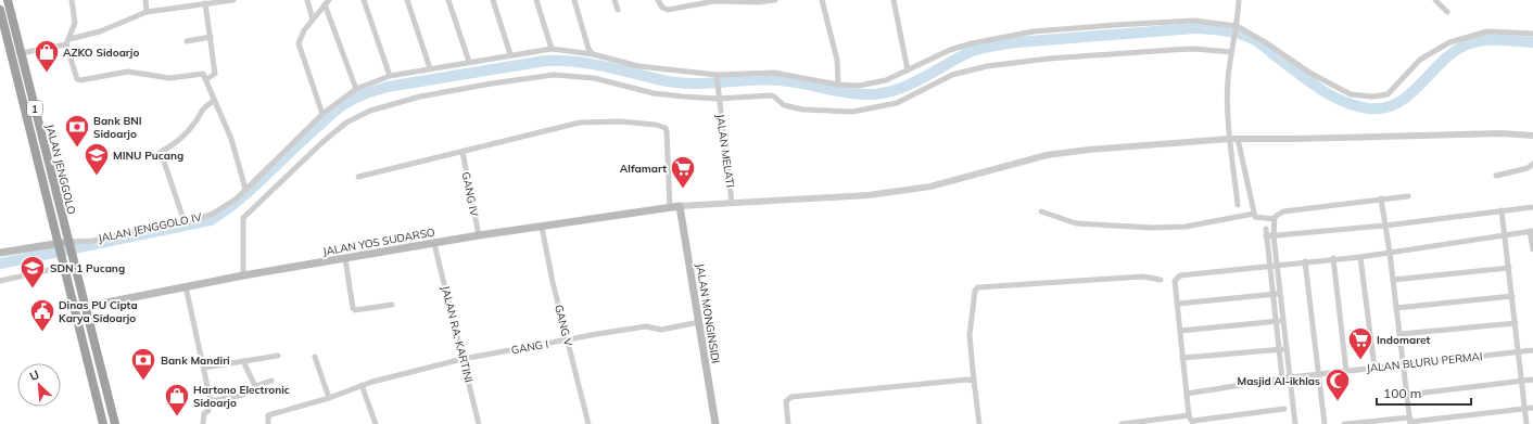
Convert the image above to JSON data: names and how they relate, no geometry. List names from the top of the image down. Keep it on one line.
{"streets":{"highway":["1","JALAN JENGGOLO"],"main road":["JALAN YOS SUDARSO","JALAN MONGINSIDI"],"street":["JALAN MELATI","GANG IV","JALAN JENGGOLO IV","GANG V","JALAN RA. KARTINI","GANG I","JALAN BLURU PERMAI"]},"crossings":[["1","JALAN JENGGOLO"],["1","JALAN JENGGOLO IV"],["1","JALAN YOS SUDARSO"],["JALAN MELATI","JALAN JENGGOLO IV"],["JALAN JENGGOLO","JALAN JENGGOLO IV"],["GANG IV","JALAN YOS SUDARSO"],["JALAN YOS SUDARSO","JALAN MONGINSIDI"],["JALAN YOS SUDARSO","GANG V"],["JALAN YOS SUDARSO","JALAN RA. KARTINI"],["JALAN MONGINSIDI","GANG I"],["GANG V","GANG I"],["JALAN RA. KARTINI","GANG I"]],"places":{"shop":["AZKO Sidoarjo","Hartono Electronic Sidoarjo"],"bank":["Bank BNI Sidoarjo","Bank Mandiri"],"school or university":["MINU Pucang","SDN 1 Pucang"],"supermarket":["Alfamart","Indomaret"],"public building":["Dinas PU Cipta Karya Sidoarjo"],"mosque":["Masjid Al-ikhlas"]},"scale_bar":"100 m","north":"top left"}
